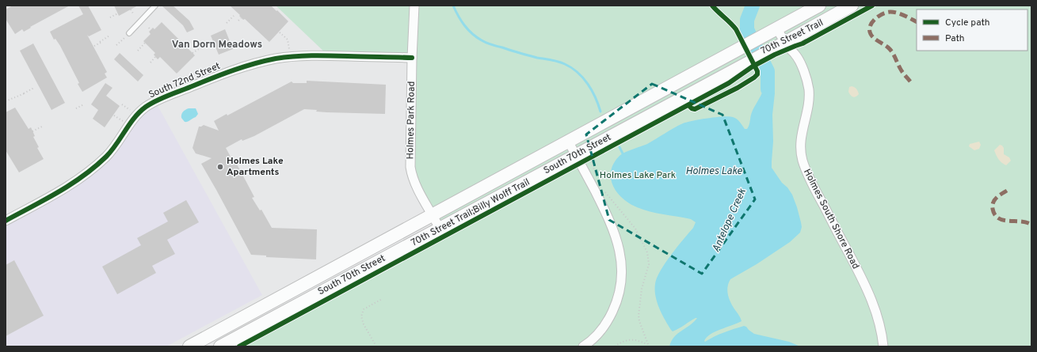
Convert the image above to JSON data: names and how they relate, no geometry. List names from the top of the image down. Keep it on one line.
{"streets":{"main road":["South 70th Street"],"street":["South 72nd Street","Holmes Park Road","Holmes South Shore Road"],"cycle path":["70th Street Trail"]},"crossings":[["South 72nd Street","Holmes Park Road"],["Holmes Park Road","South 70th Street"],["South 70th Street","Holmes South Shore Road"]],"districts":["Van Dorn Meadows"],"water":["Holmes Lake","Antelope Creek"],"parks":["Holmes Lake Park"],"places":["Holmes Lake Apartments"],"legend":["Cycle path","Path"]}
